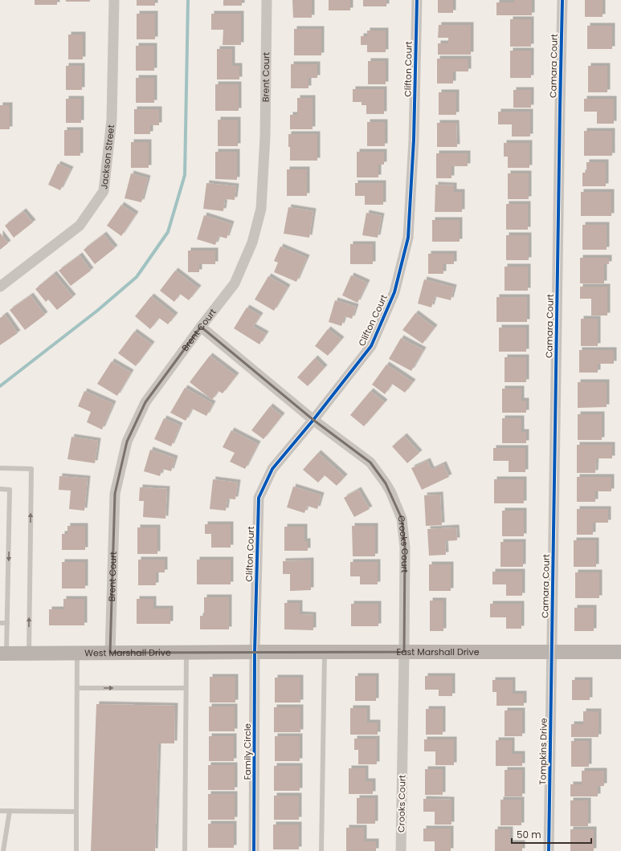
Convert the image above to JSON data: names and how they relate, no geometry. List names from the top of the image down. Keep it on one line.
{"streets":{"main road":["East Marshall Drive","West Marshall Drive"],"street":["Camara Court","Clifton Court","Brent Court","Jackson Street","Crooks Court","Family Circle","Tompkins Drive"]},"crossings":[["Camara Court","East Marshall Drive"],["Camara Court","Tompkins Drive"],["Clifton Court","Crooks Court"],["Clifton Court","East Marshall Drive"],["Clifton Court","West Marshall Drive"],["Clifton Court","Family Circle"],["Brent Court","Crooks Court"],["Brent Court","West Marshall Drive"],["Crooks Court","East Marshall Drive"],["East Marshall Drive","West Marshall Drive"],["East Marshall Drive","Family Circle"],["East Marshall Drive","Tompkins Drive"],["West Marshall Drive","Family Circle"]],"scale_bar":"50 m"}
